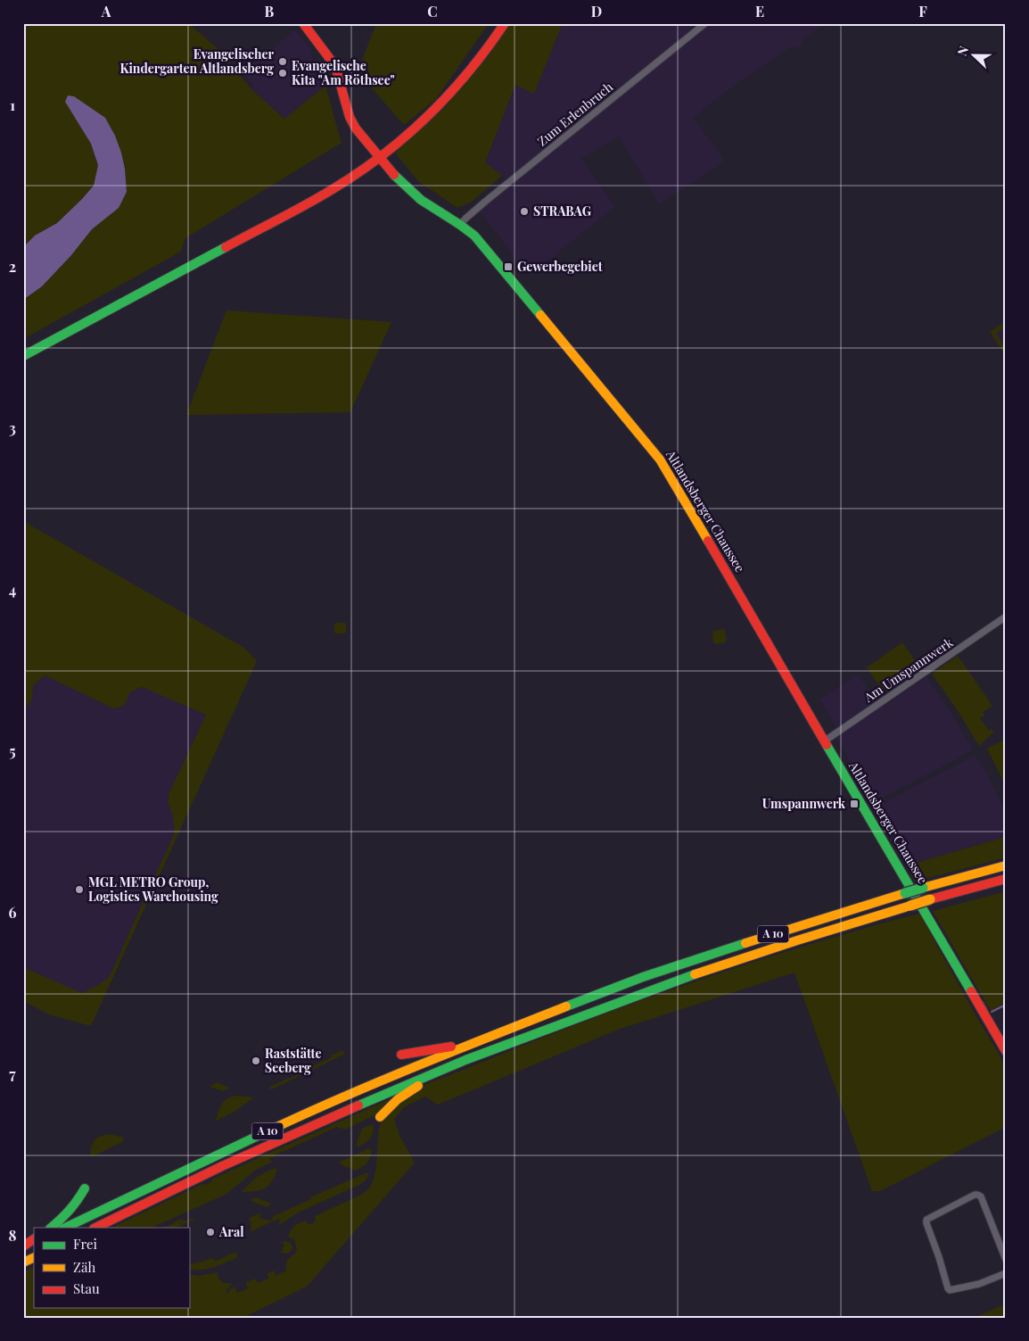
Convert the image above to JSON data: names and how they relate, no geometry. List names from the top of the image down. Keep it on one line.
{"streets":{"main road":["Altlandsberger Chaussee","A 10"],"street":["Zum Erlenbruch","Am Umspannwerk"]},"crossings":[["Zum Erlenbruch","Altlandsberger Chaussee"],["Altlandsberger Chaussee","Am Umspannwerk"]],"places":{"other":["Evangelischer Kindergarten Altlandsberg","Evangelische Kita \"Am Röthsee\"","STRABAG","MGL METRO Group, Logistics Warehousing","Raststätte Seeberg","Aral"],"transit":["Gewerbegebiet","Umspannwerk"]},"legend":["Frei","Zäh","Stau"],"north":"left","grid":{"columns":["A","B","C","D","E","F"],"rows":["1","2","3","4","5","6","7","8"]}}
